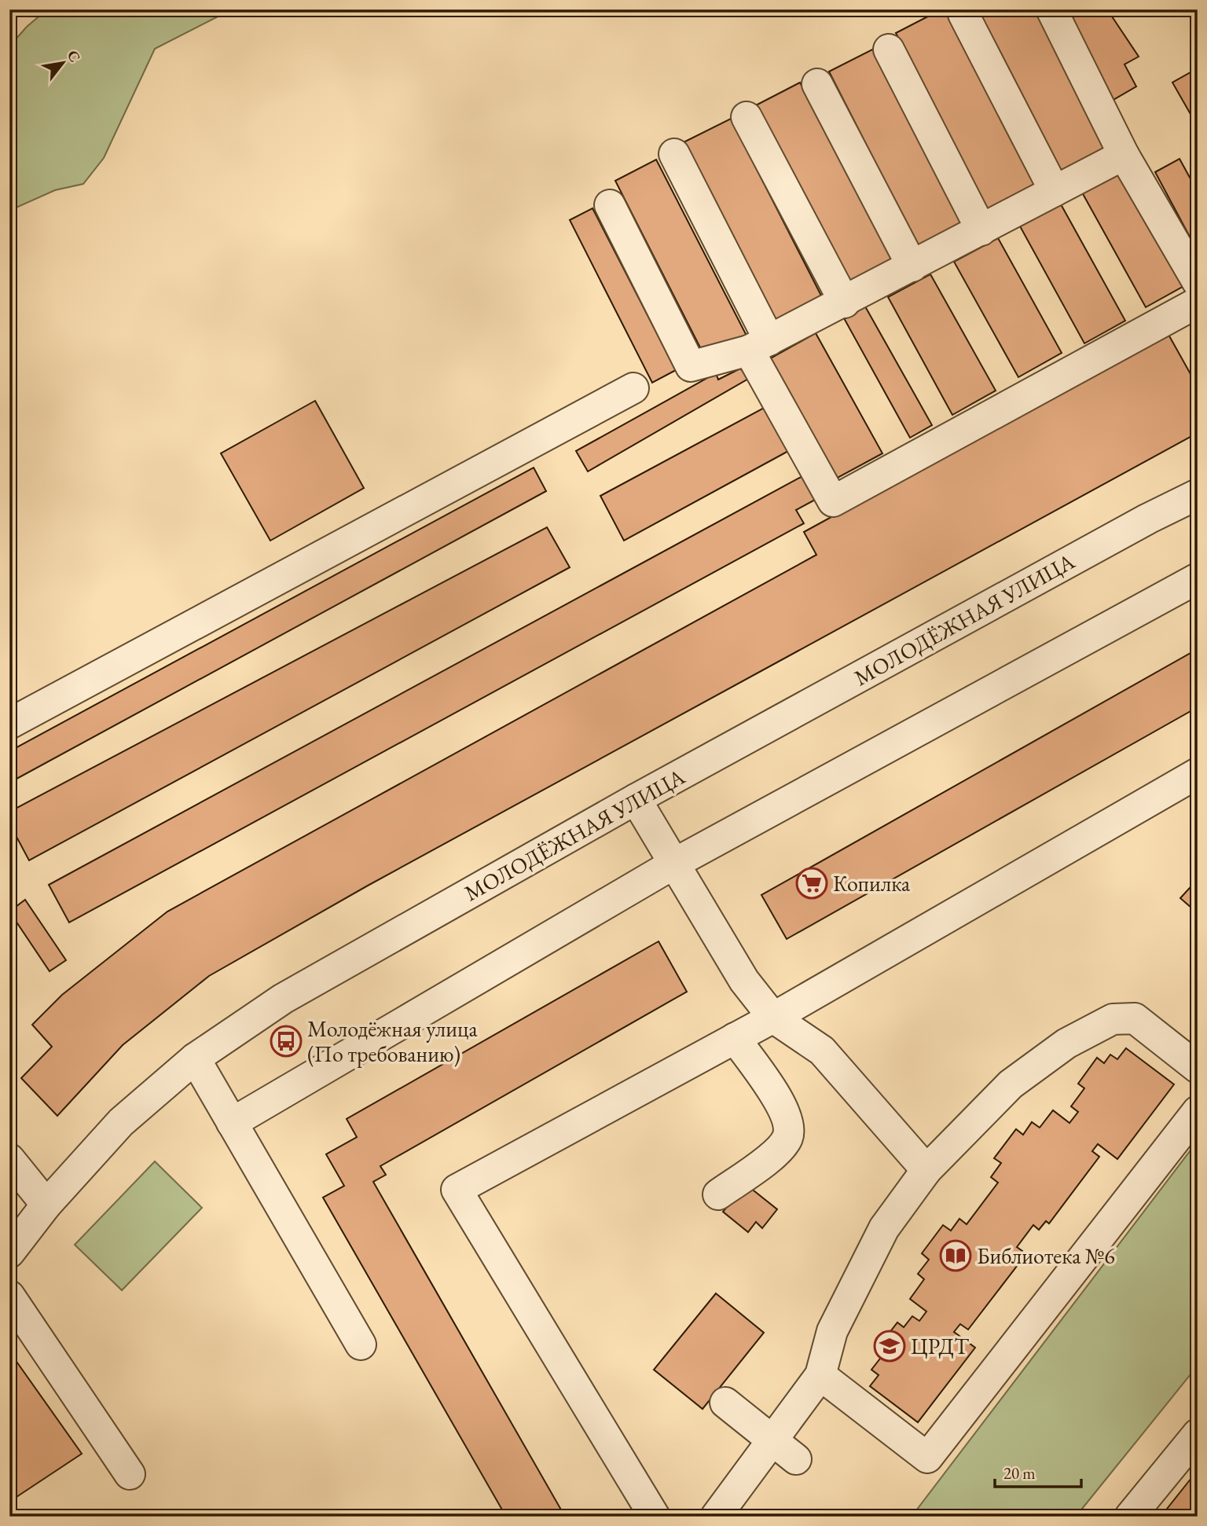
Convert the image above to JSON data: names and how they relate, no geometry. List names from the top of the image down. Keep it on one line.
{"streets":{"street":["МОЛОДЁЖНАЯ УЛИЦА"]},"places":{"supermarket":["Копилка"],"bus stop":["Молодёжная улица (По требованию)"],"library":["Библиотека №6"],"school or university":["ЦРДТ"]},"scale_bar":"20 m","north":"top right"}
